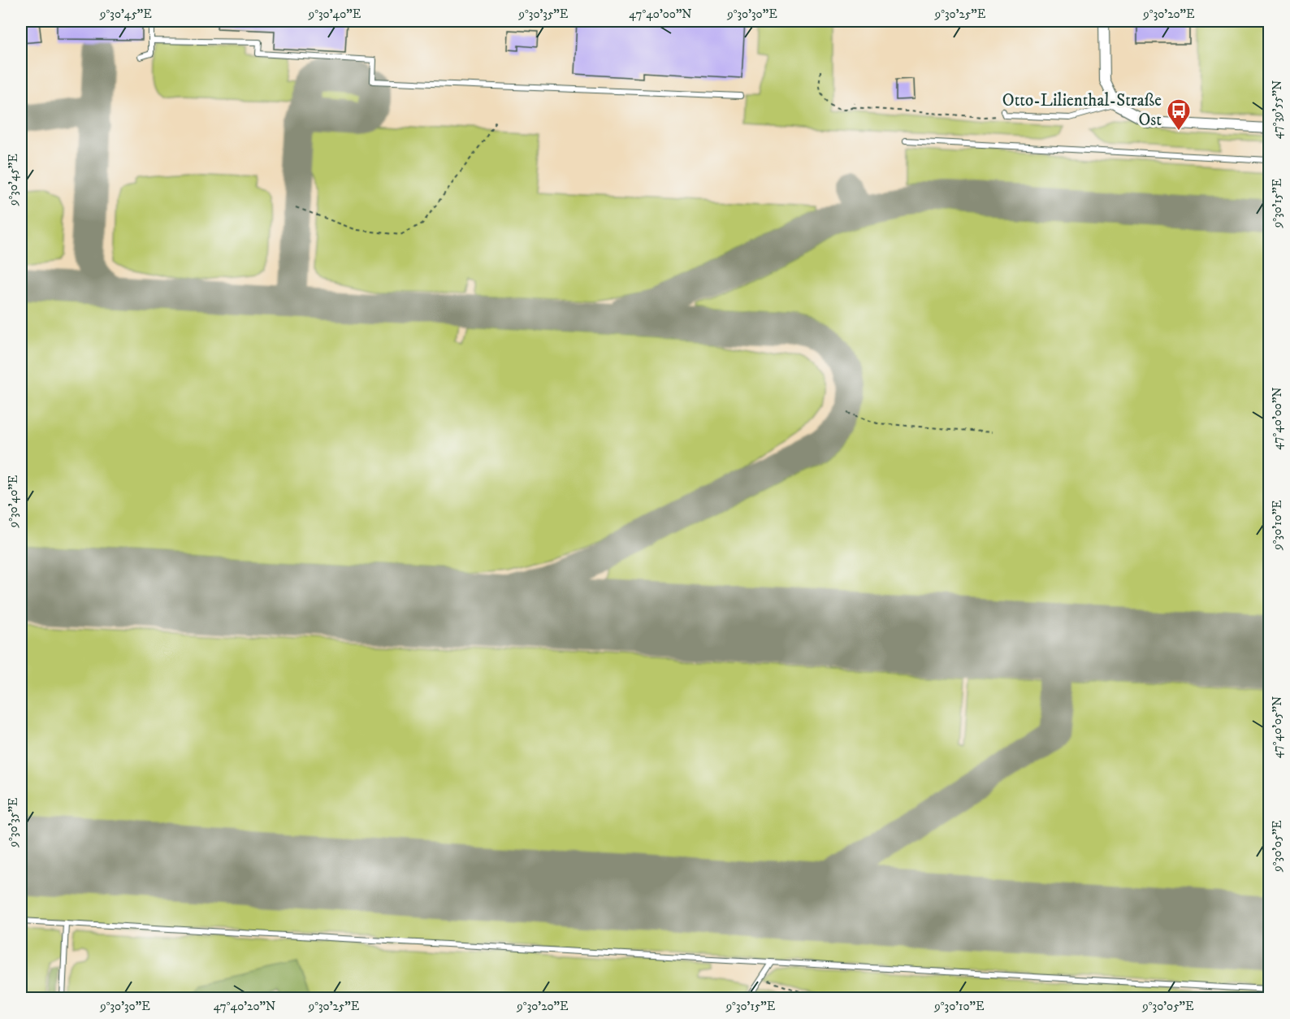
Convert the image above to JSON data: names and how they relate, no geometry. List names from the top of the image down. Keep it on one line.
{"places":{"bus stop":["Otto-Lilienthal-Straße Ost"]},"coordinates":["9°30'45\"E","9°30'40\"E","9°30'35\"E","47°40'00\"N","9°30'30\"E","9°30'25\"E","9°30'20\"E","47°39'55\"N","9°30'15\"E","9°30'10\"E","47°40'05\"N","9°30'05\"E","47°40'20\"N"]}
